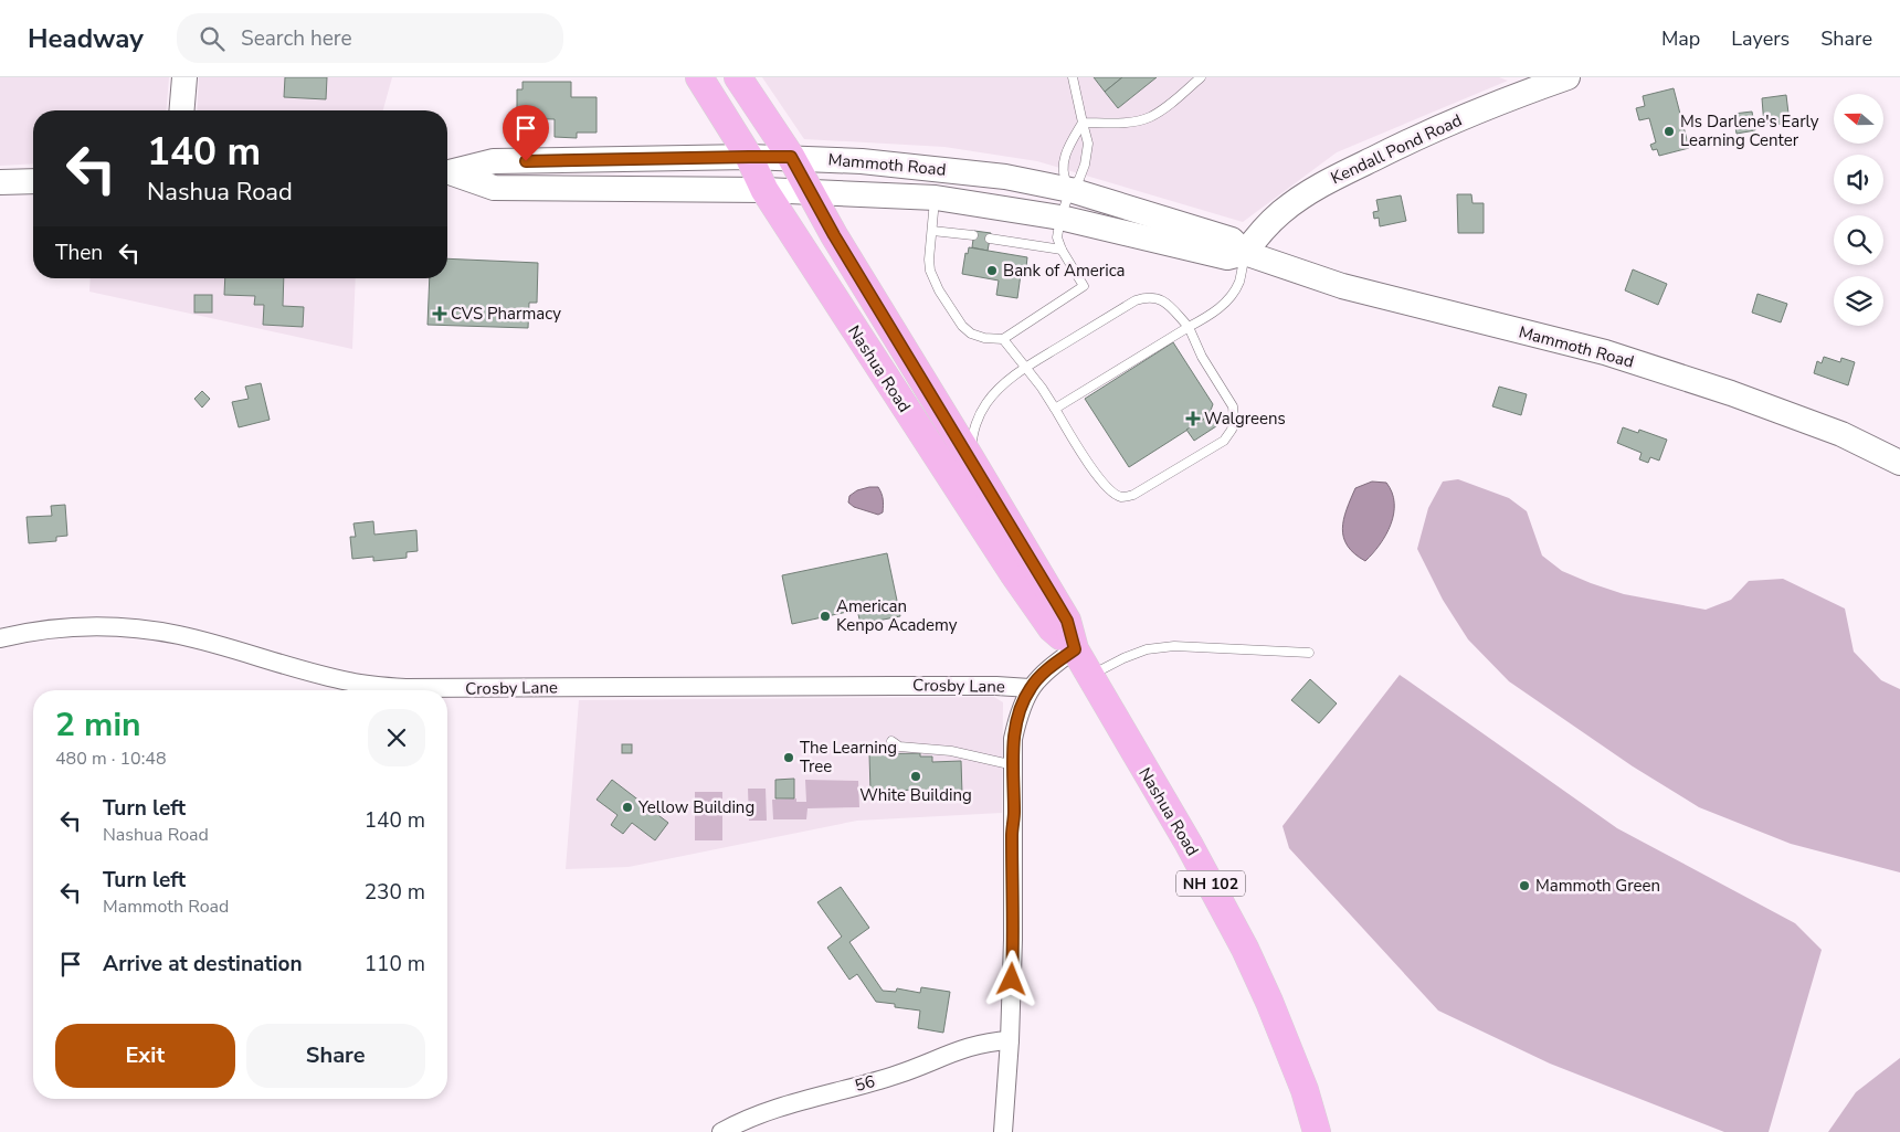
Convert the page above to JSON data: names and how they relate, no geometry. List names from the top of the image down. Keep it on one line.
{"streets":{"main road":["Kendall Pond Road","Mammoth Road","Nashua Road","NH 102"],"street":["Crosby Lane","56"]},"crossings":[["Kendall Pond Road","Mammoth Road"],["Mammoth Road","Nashua Road"]],"places":{"other":["Ms Darlene's Early Learning Center","Bank of America","American Kenpo Academy","The Learning Tree","White Building","Yellow Building","Mammoth Green"],"health":["CVS Pharmacy","Walgreens"]},"north":"left","page":{"header":"Headway","search":"Search here","nav":["Map","Layers","Share"],"turn":["140 m","Nashua Road"],"then":"Then","heading":["2 min","480 m · 10:48"],"list":[{"name":"Turn left","note":"Nashua Road","value":"140 m"},{"name":"Turn left","note":"Mammoth Road","value":"230 m"},{"name":"Arrive at destination","value":"110 m"}],"buttons":["Exit","Share"]}}
